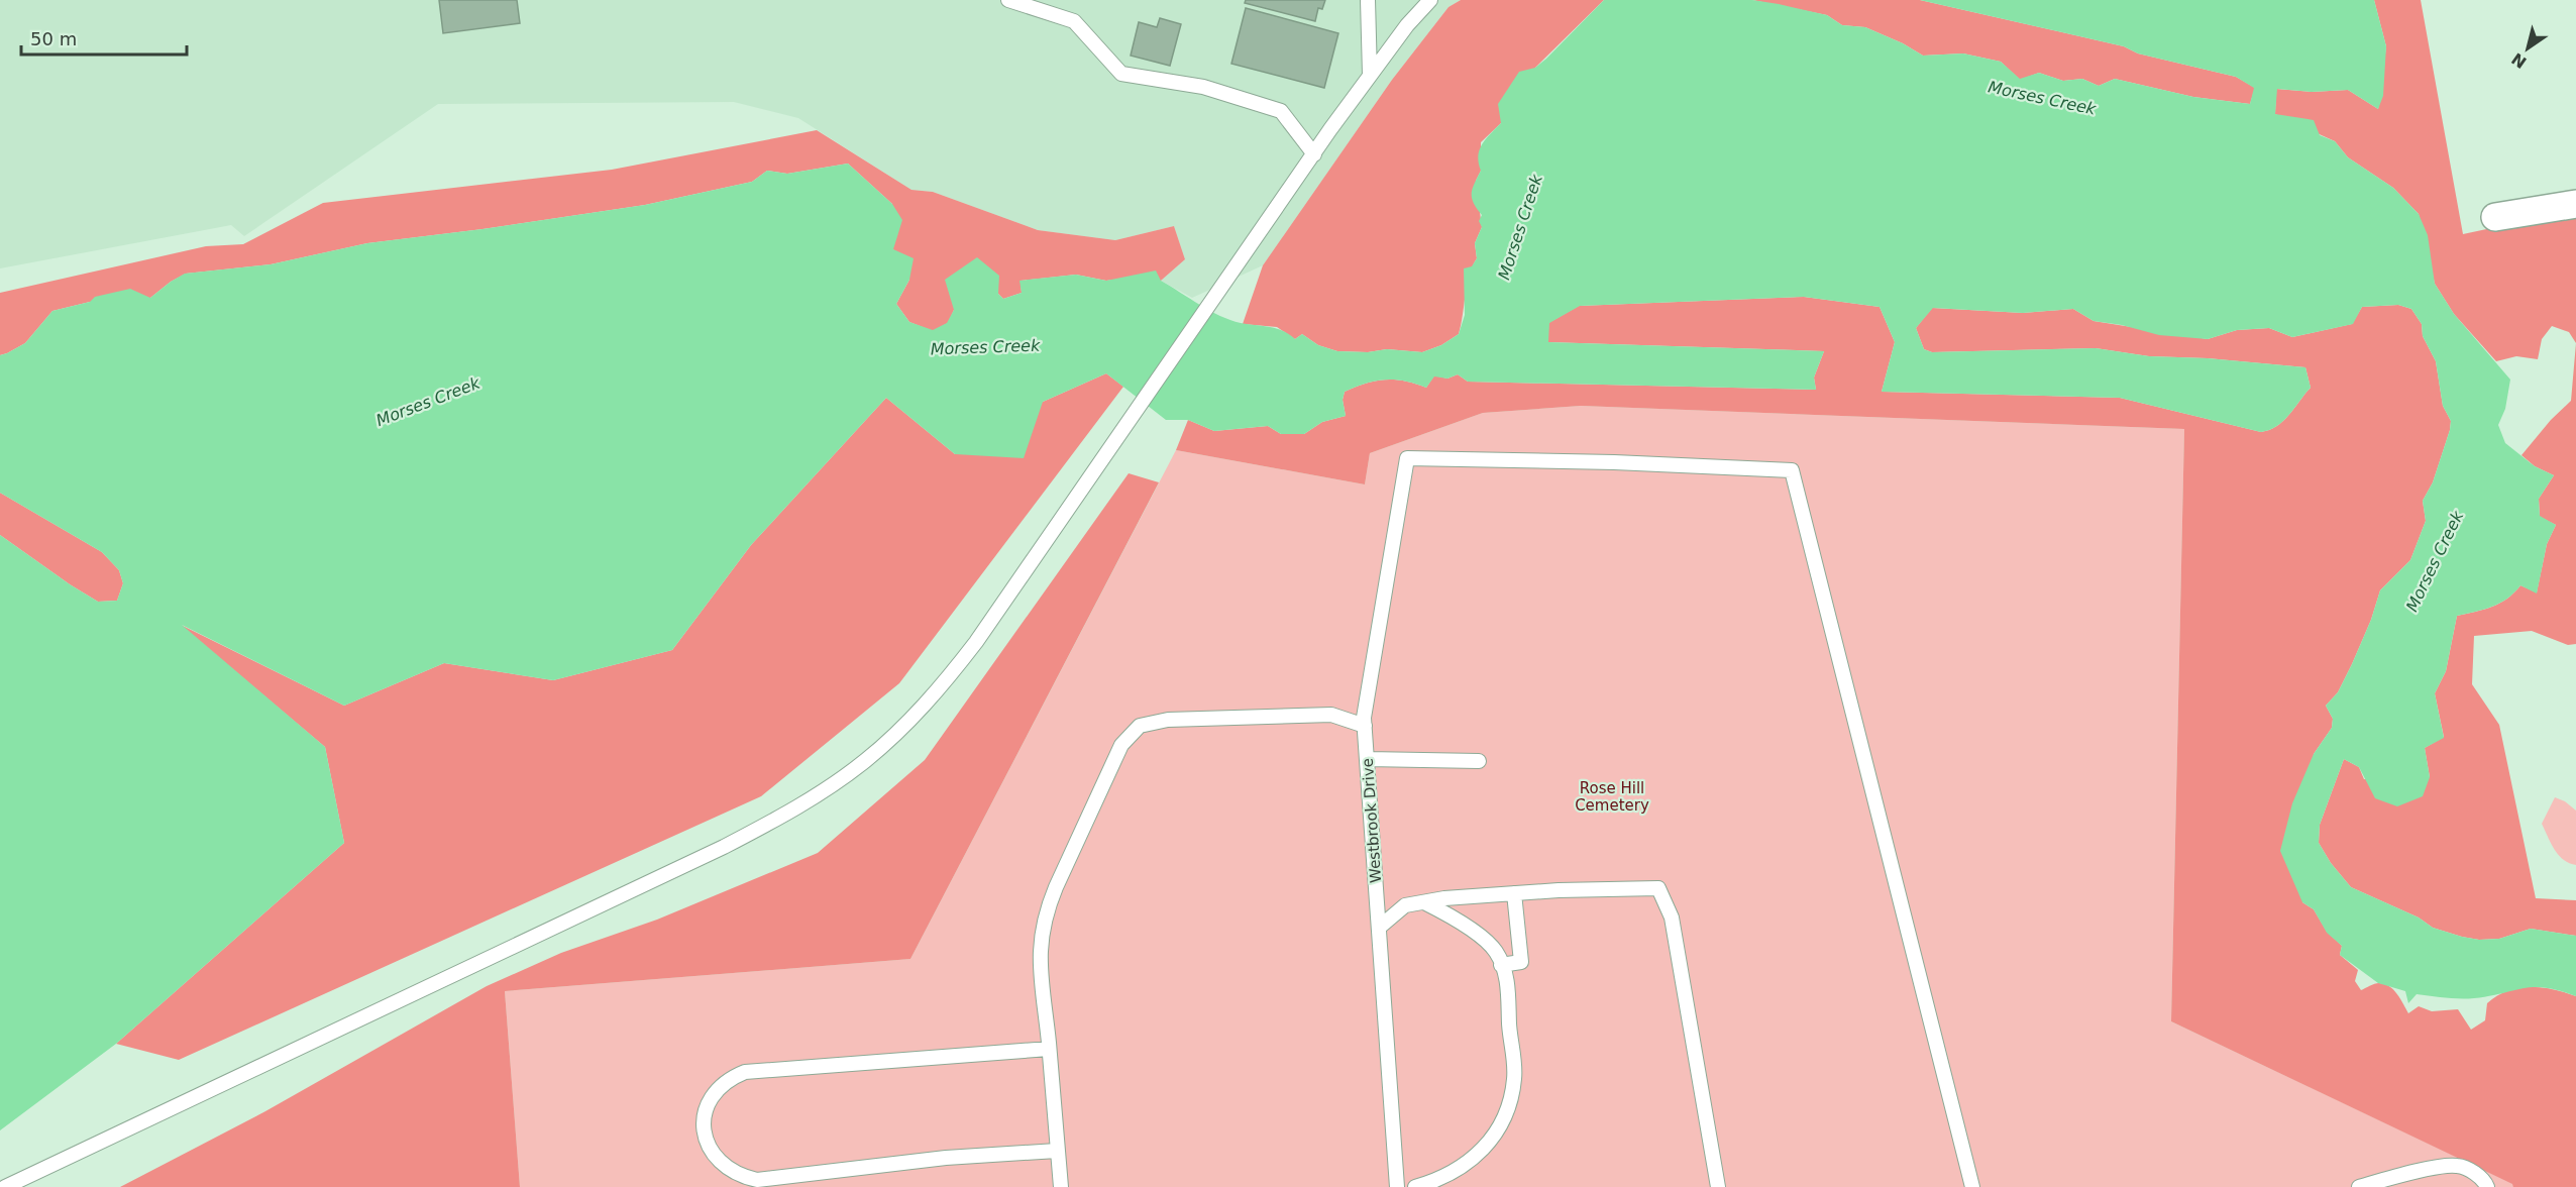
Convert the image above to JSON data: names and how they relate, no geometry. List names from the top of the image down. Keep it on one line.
{"streets":{"lane":["Westbrook Drive"]},"water":["Morses Creek"],"parks":["Rose Hill Cemetery"],"scale_bar":"50 m","north":"bottom left"}
